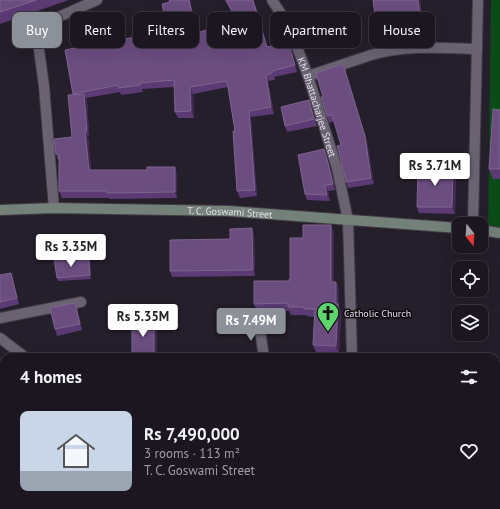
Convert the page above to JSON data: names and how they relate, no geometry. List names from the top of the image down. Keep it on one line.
{"streets":{"street":["KM Bhattacharjee Street","T. C. Goswami Street"]},"crossings":[["KM Bhattacharjee Street","T. C. Goswami Street"]],"places":{"church":["Catholic Church"]},"north":"bottom","page":{"chip":["Buy","Rent","Filters","New","Apartment","House"],"price":["Rs 3.71M","Rs 3.35M","Rs 5.35M","Rs 7.49M"],"heading":"4 homes","list":[{"name":"Rs 7,490,000","note":"3 rooms · 113 m² · T. C. Goswami Street"}]}}
